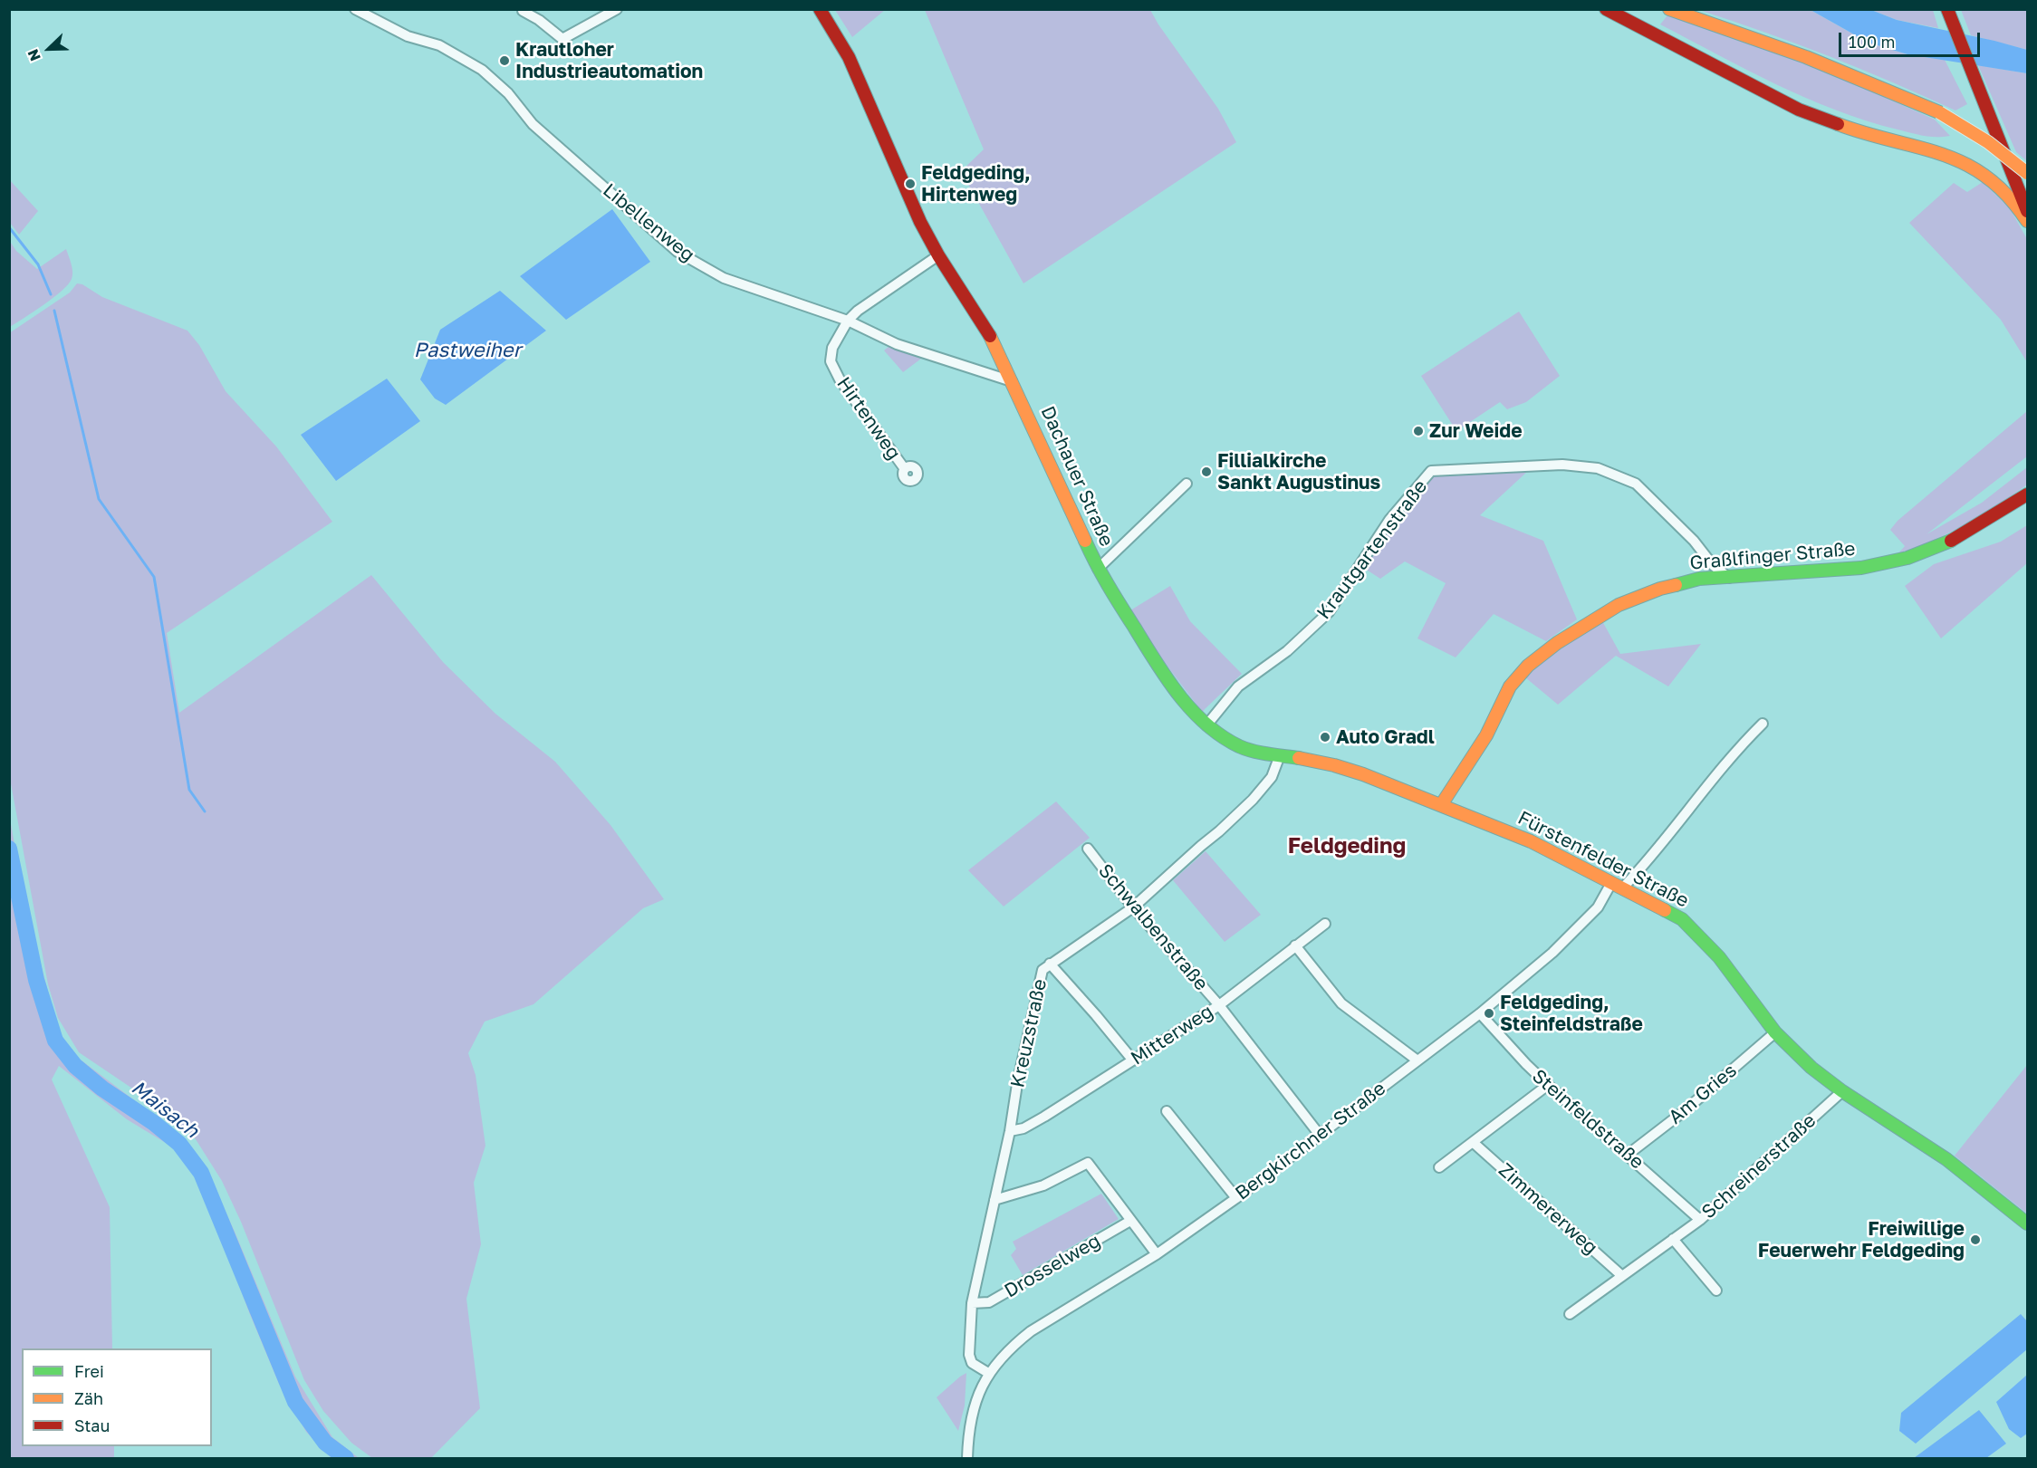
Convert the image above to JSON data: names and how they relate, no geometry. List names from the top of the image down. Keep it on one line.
{"streets":{"main road":["Dachauer Straße","Graßlfinger Straße","Fürstenfelder Straße"],"street":["Libellenweg","Hirtenweg","Krautgartenstraße","Schwalbenstraße","Kreuzstraße","Mitterweg","Am Gries","Steinfeldstraße","Bergkirchner Straße","Schreinerstraße","Zimmererweg","Drosselweg"]},"crossings":[["Libellenweg","Hirtenweg"],["Libellenweg","Dachauer Straße"],["Hirtenweg","Dachauer Straße"],["Dachauer Straße","Krautgartenstraße"],["Dachauer Straße","Graßlfinger Straße"],["Dachauer Straße","Fürstenfelder Straße"],["Dachauer Straße","Kreuzstraße"],["Krautgartenstraße","Graßlfinger Straße"],["Graßlfinger Straße","Fürstenfelder Straße"],["Fürstenfelder Straße","Am Gries"],["Fürstenfelder Straße","Bergkirchner Straße"],["Fürstenfelder Straße","Schreinerstraße"],["Schwalbenstraße","Kreuzstraße"],["Schwalbenstraße","Mitterweg"],["Schwalbenstraße","Bergkirchner Straße"],["Kreuzstraße","Mitterweg"],["Kreuzstraße","Bergkirchner Straße"],["Kreuzstraße","Drosselweg"],["Am Gries","Steinfeldstraße"],["Steinfeldstraße","Bergkirchner Straße"],["Steinfeldstraße","Schreinerstraße"],["Schreinerstraße","Zimmererweg"]],"districts":["Feldgeding"],"water":["Pastweiher","Maisach"],"places":["Krautloher Industrieautomation","Feldgeding, Hirtenweg","Zur Weide","Fillialkirche Sankt Augustinus","Auto Gradl","Feldgeding, Steinfeldstraße","Freiwillige Feuerwehr Feldgeding"],"legend":["Frei","Zäh","Stau"],"scale_bar":"100 m","north":"bottom left"}
